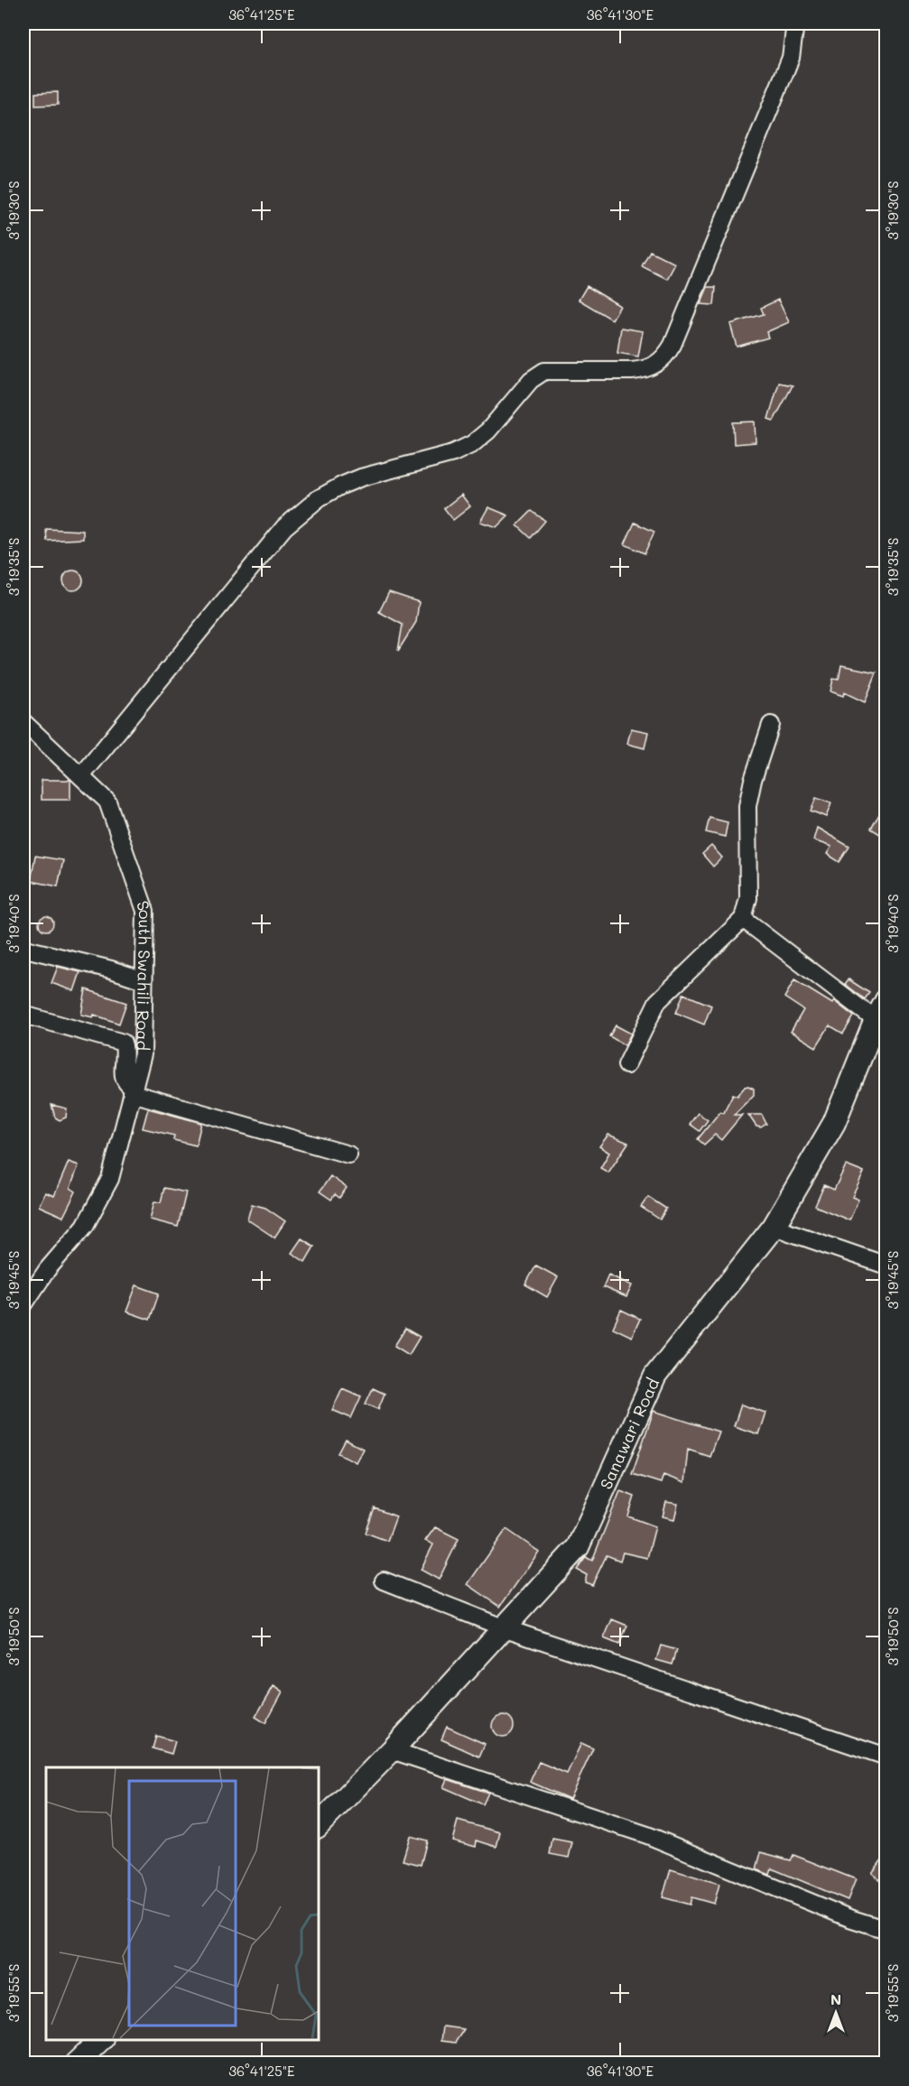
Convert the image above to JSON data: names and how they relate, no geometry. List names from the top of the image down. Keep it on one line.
{"streets":{"street":["South Swahili Road","Sanawari Road"]},"north":"top","coordinates":["36°41'25\"E","36°41'30\"E","3°19'30\"S","3°19'35\"S","3°19'40\"S","3°19'45\"S","3°19'50\"S","3°19'55\"S"]}
